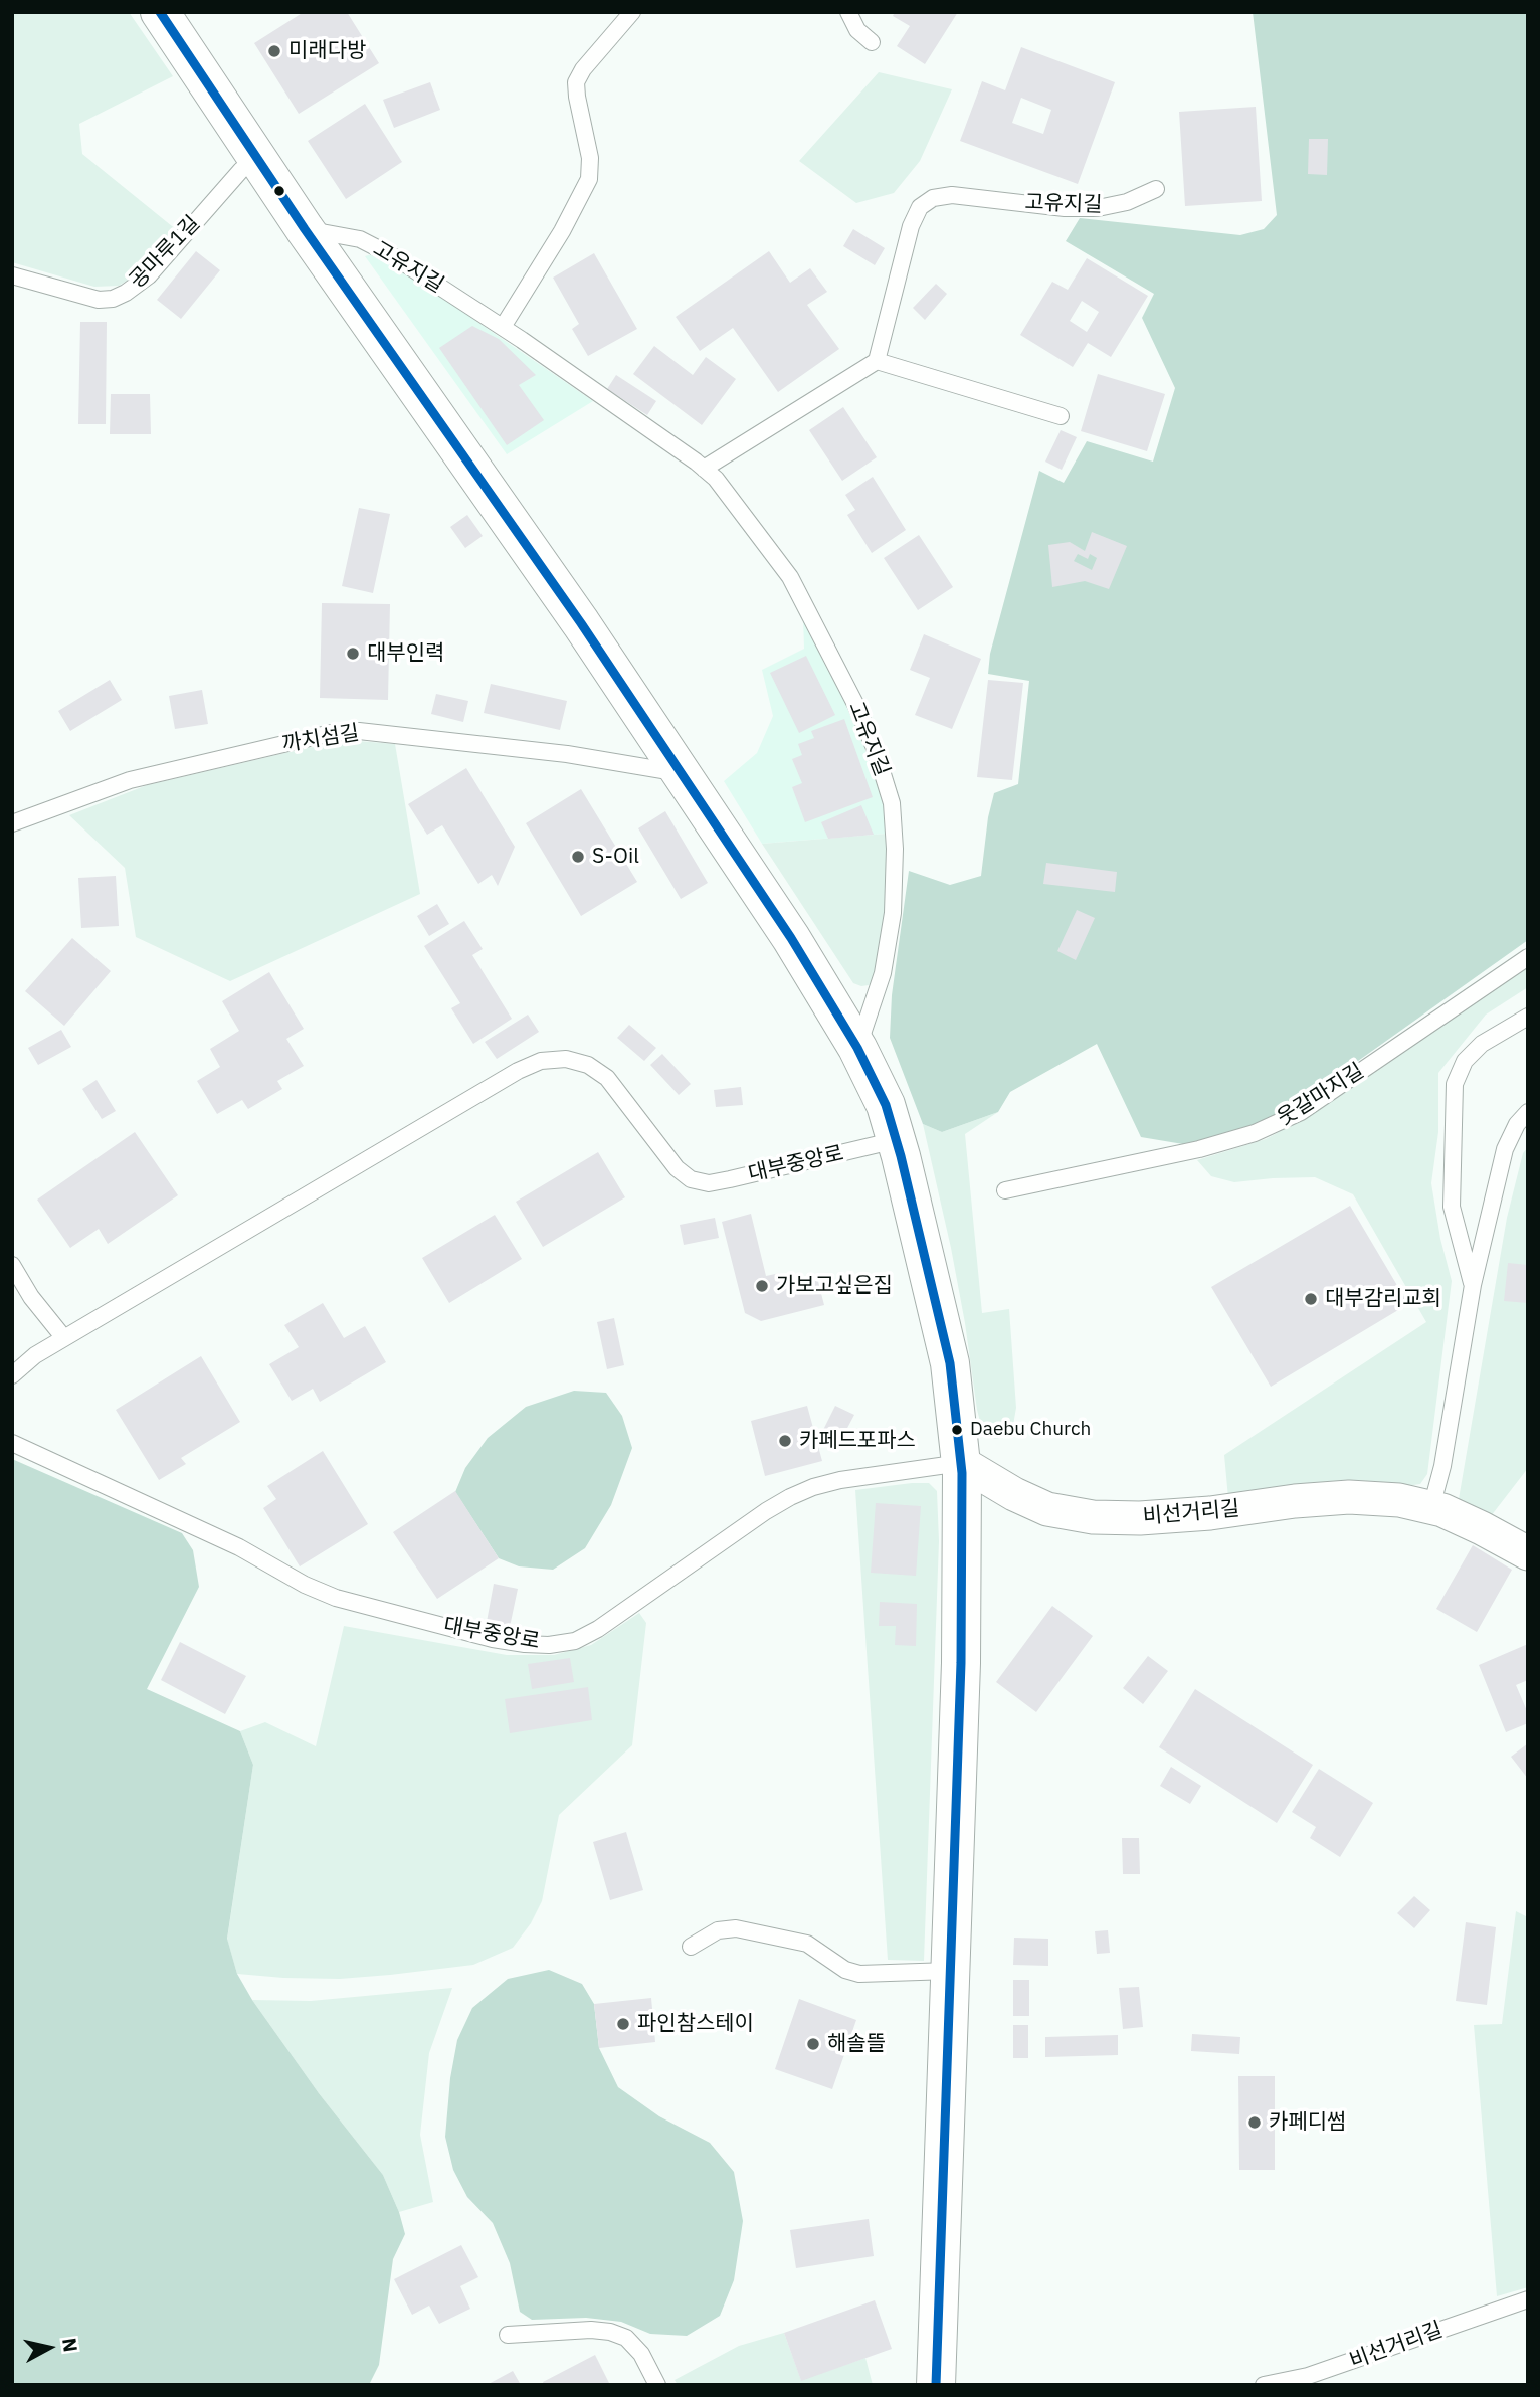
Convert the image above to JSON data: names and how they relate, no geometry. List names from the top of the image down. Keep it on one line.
{"streets":{"street":["비선거리길"],"lane":["고유지길","공마루1길","까치섬길","웃갈마지길","대부중앙로"]},"crossings":[["대부중앙로","비선거리길"]],"places":["미래다방","대부인력","S-Oil","가보고싶은집","대부감리교회","Daebu Church","카페드포파스","파인참스테이","해솔뜰","카페디썸"],"north":"right"}
